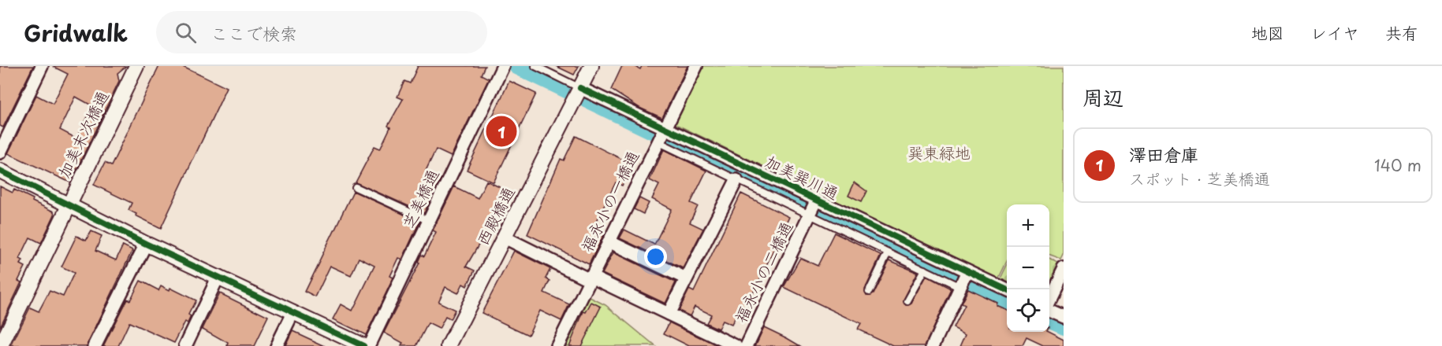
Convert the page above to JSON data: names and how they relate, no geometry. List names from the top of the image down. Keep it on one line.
{"streets":{"street":["加美末次橋通","加美巽川通","芝美橋通","福永小の一橋通","西殿橋通","福永小の二橋通"]},"crossings":[["加美巽川通","福永小の一橋通"],["加美巽川通","西殿橋通"],["加美巽川通","福永小の二橋通"]],"parks":["巽東緑地"],"page":{"header":"Gridwalk","search":"ここで検索","nav":["地図","レイヤ","共有"],"heading":"周辺","pins":"1","list":[{"mark":"1","name":"澤田倉庫","note":"スポット · 芝美橋通","value":"140 m"}],"map_buttons":["+","−"]}}
